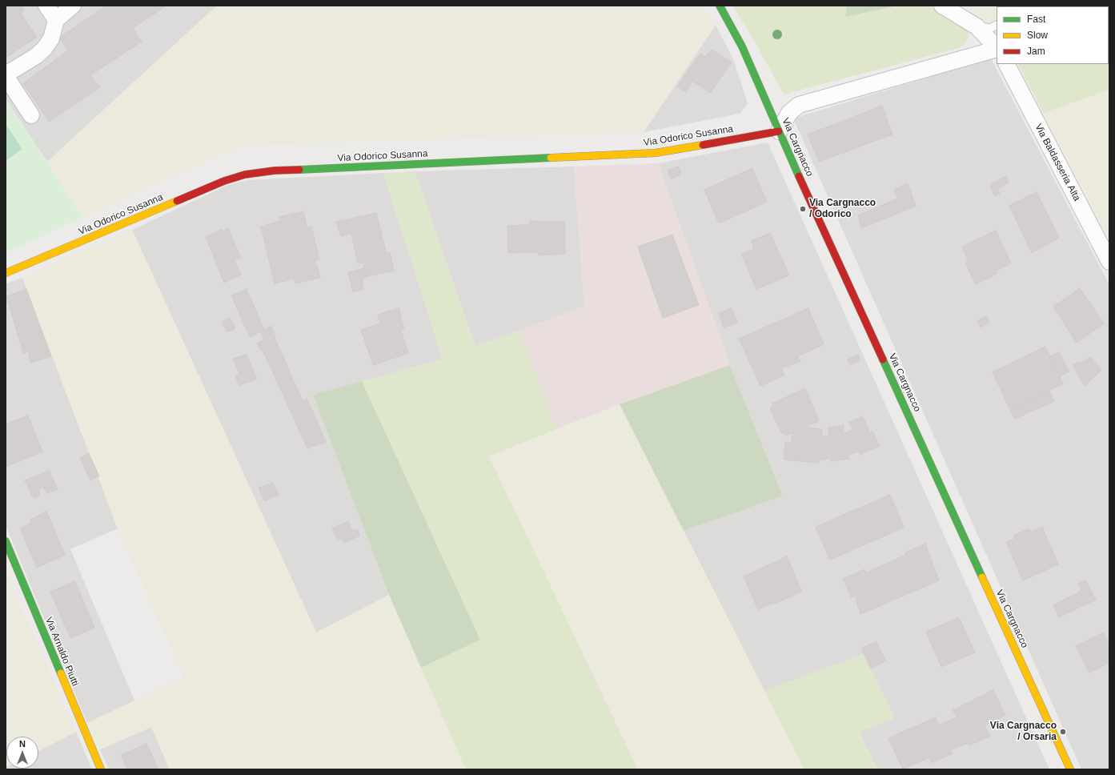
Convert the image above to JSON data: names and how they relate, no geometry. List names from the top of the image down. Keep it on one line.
{"streets":{"street":["Via Odorico Susanna","Via Cargnacco","Via Baldasseria Alta","Via Arnaldo Piutti"]},"crossings":[["Via Odorico Susanna","Via Cargnacco"]],"places":["Via Cargnacco / Odorico","Via Cargnacco / Orsaria"],"legend":["Fast","Slow","Jam"],"north":"top"}
